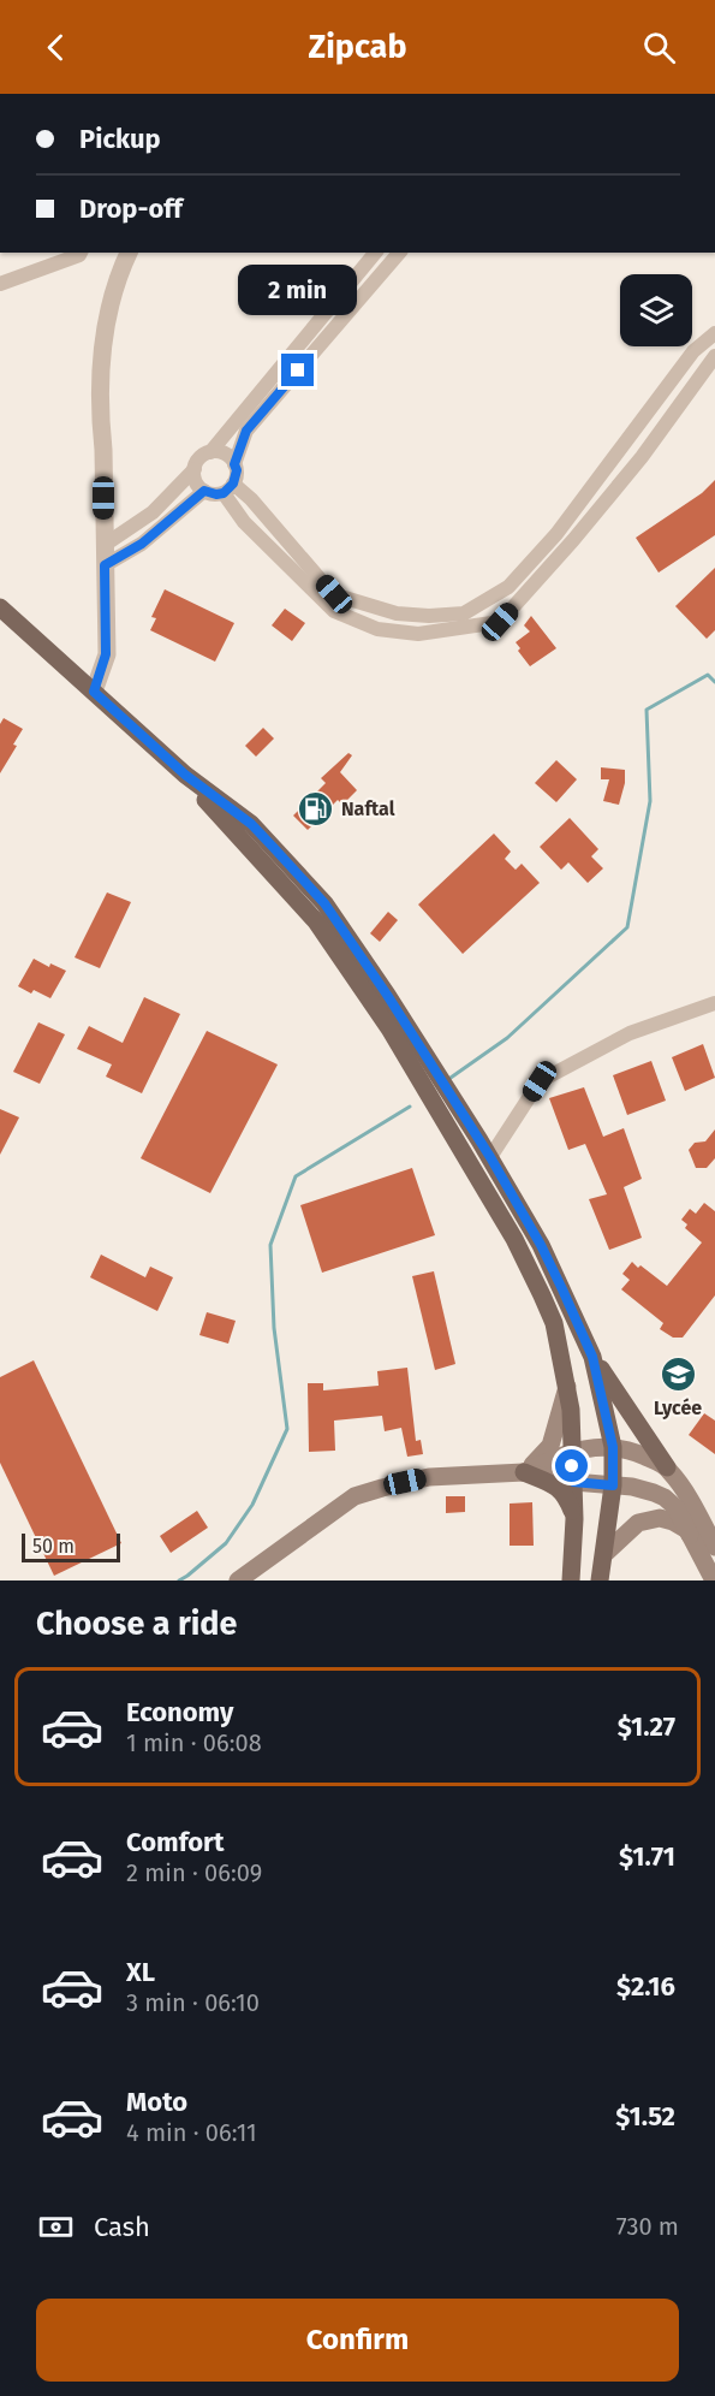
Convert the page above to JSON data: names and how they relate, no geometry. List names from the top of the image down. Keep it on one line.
{"places":{"fuel station":["Naftal"],"school or university":["Lycée"]},"scale_bar":"50 m","page":{"header":"Zipcab","banner":["Pickup","Drop-off"],"bubble":"2 min","scale":"50 m","heading":"Choose a ride","list":[{"name":"Economy","note":"1 min · 06:08","value":"$1.27"},{"name":"Comfort","note":"2 min · 06:09","value":"$1.71"},{"name":"XL","note":"3 min · 06:10","value":"$2.16"},{"name":"Moto","note":"4 min · 06:11","value":"$1.52"}],"pay":["Cash","730 m"],"buttons":"Confirm"}}
